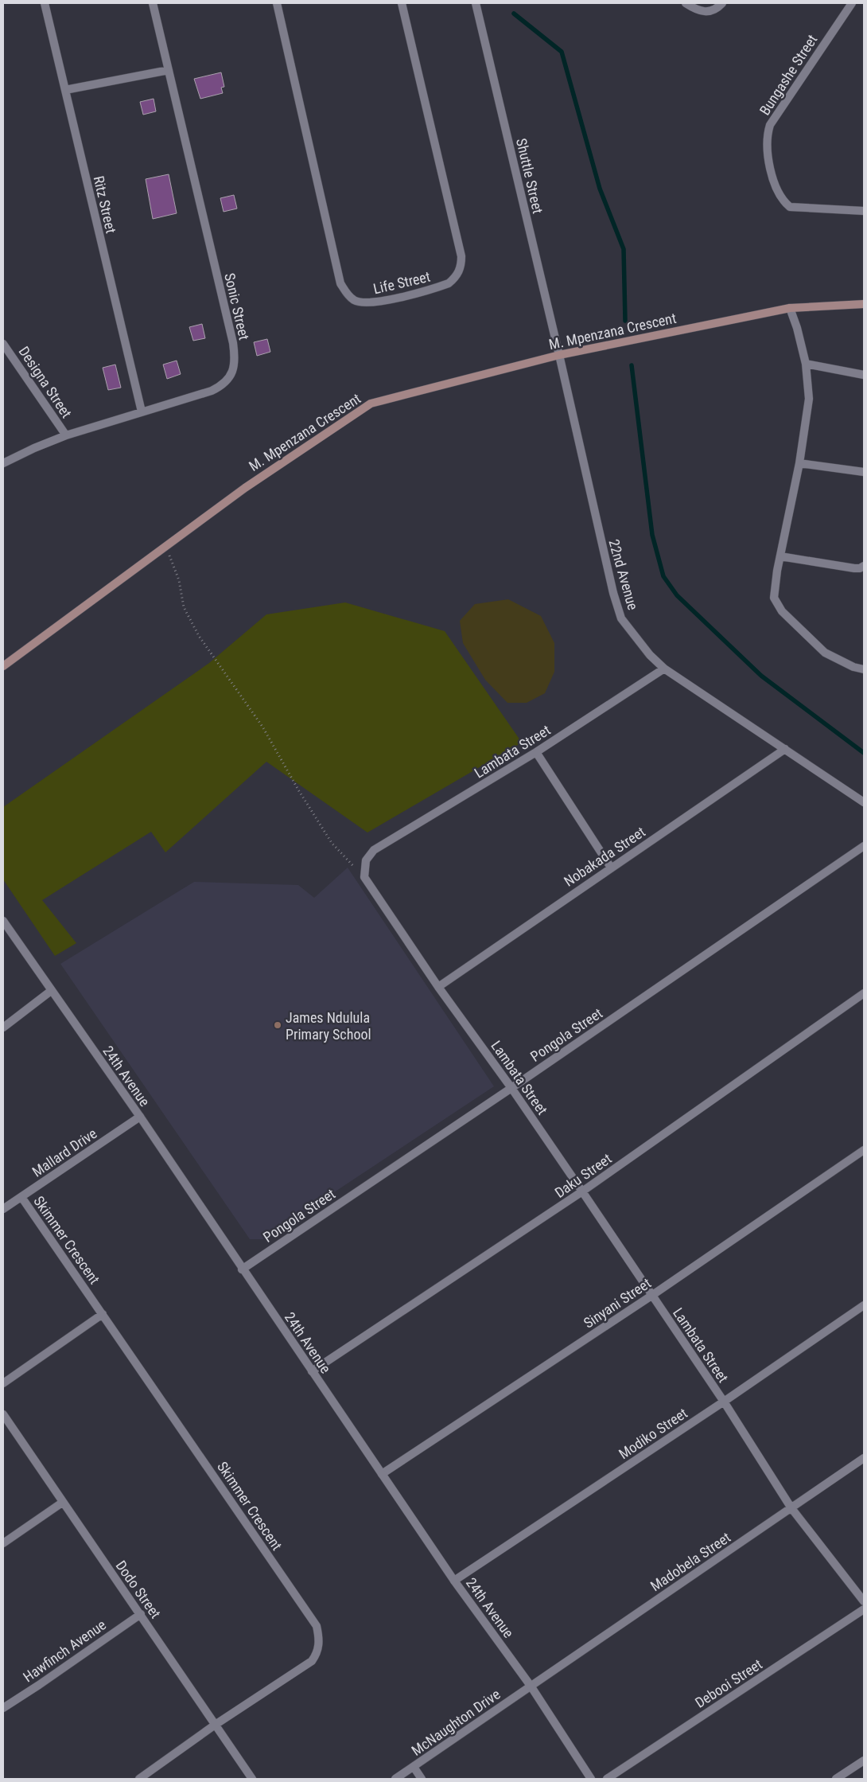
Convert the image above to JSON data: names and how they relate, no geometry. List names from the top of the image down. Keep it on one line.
{"streets":{"main road":["M. Mpenzana Crescent"],"street":["Bungashe Street","Shuttle Street","Ritz Street","Life Street","Sonic Street","Designa Street","22nd Avenue","Lambata Street","Nobakada Street","Pongola Street","24th Avenue","Mallard Drive","Daku Street","Skimmer Crescent","Sinyani Street","Modiko Street","Madobela Street","Dodo Street","Hawfinch Avenue","Debooi Street","McNaughton Drive"]},"crossings":[["Shuttle Street","M. Mpenzana Crescent"],["Shuttle Street","22nd Avenue"],["Ritz Street","Sonic Street"],["Sonic Street","Designa Street"],["M. Mpenzana Crescent","22nd Avenue"],["22nd Avenue","Lambata Street"],["22nd Avenue","Nobakada Street"],["Lambata Street","Nobakada Street"],["Lambata Street","Pongola Street"],["Lambata Street","Daku Street"],["Lambata Street","Sinyani Street"],["Lambata Street","Modiko Street"],["Lambata Street","Madobela Street"],["Pongola Street","24th Avenue"],["24th Avenue","Mallard Drive"],["24th Avenue","Daku Street"],["24th Avenue","Sinyani Street"],["24th Avenue","Modiko Street"],["24th Avenue","Madobela Street"],["24th Avenue","McNaughton Drive"],["Mallard Drive","Skimmer Crescent"],["Skimmer Crescent","Dodo Street"],["Madobela Street","McNaughton Drive"],["Dodo Street","Hawfinch Avenue"]],"places":["James Ndulula Primary School"]}
